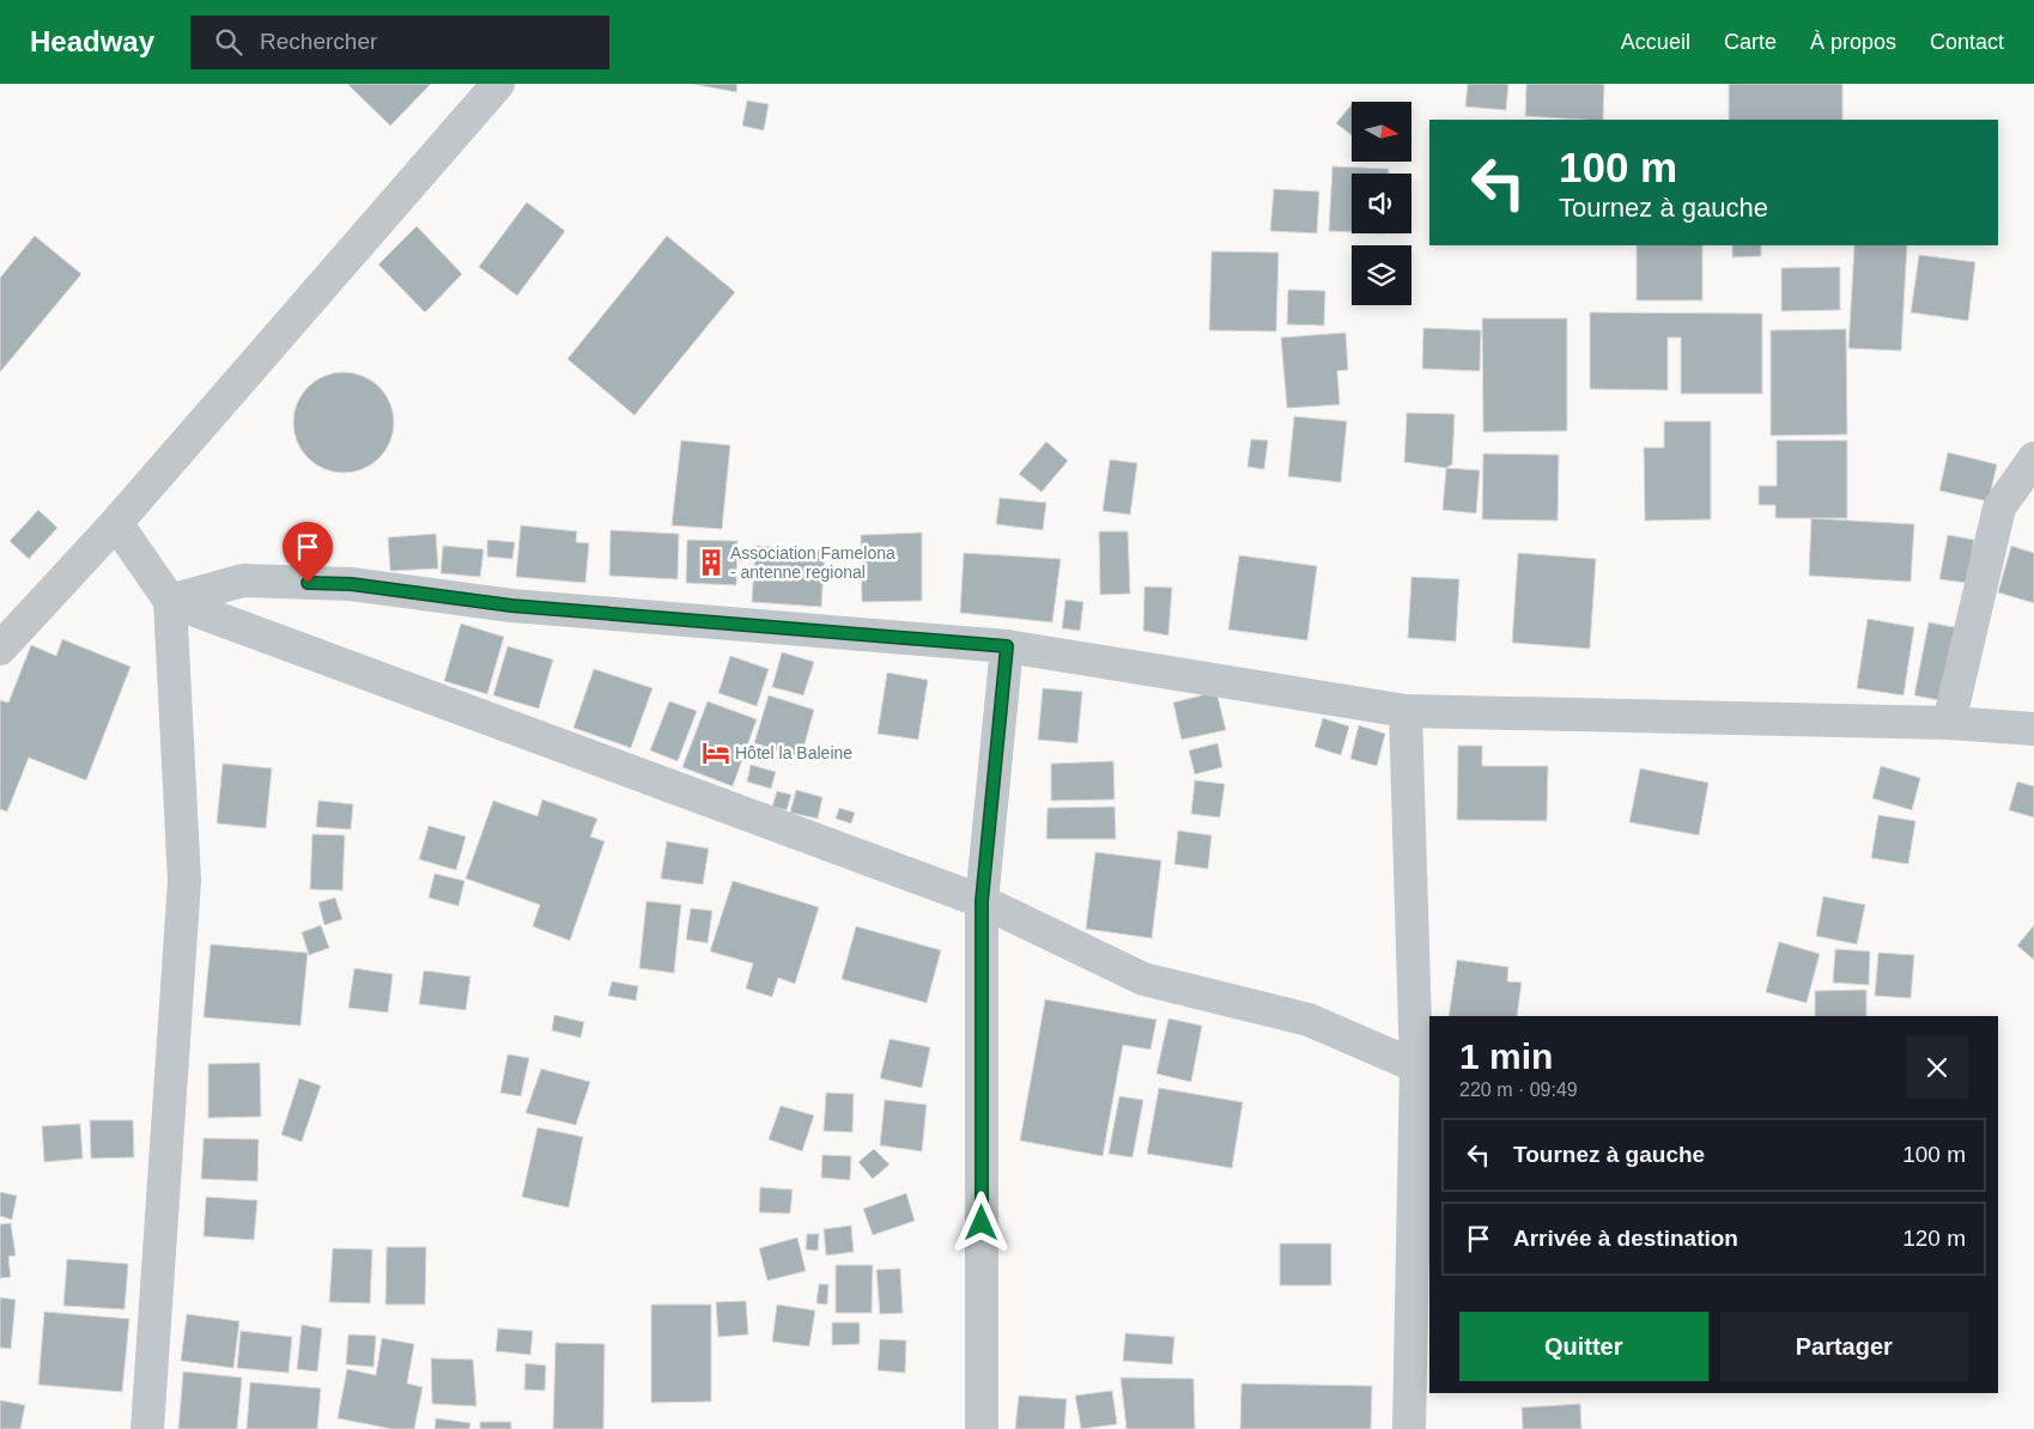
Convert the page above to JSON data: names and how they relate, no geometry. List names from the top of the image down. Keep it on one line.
{"places":{"building":["Association Famelona - antenne regional"],"hotel":["Hôtel la Baleine"]},"north":"right","page":{"header":"Headway","search":"Rechercher","nav":["Accueil","Carte","À propos","Contact"],"turn":["100 m","Tournez à gauche"],"heading":["1 min","220 m · 09:49"],"list":[{"name":"Tournez à gauche","value":"100 m"},{"name":"Arrivée à destination","value":"120 m"}],"buttons":["Quitter","Partager"]}}
